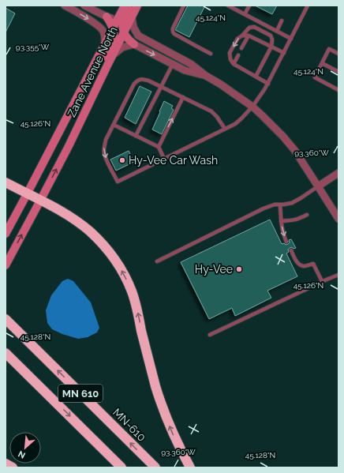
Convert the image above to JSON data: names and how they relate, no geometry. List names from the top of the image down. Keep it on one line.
{"streets":{"highway":["MN 610","MN-610"],"main road":["Zane Avenue North"]},"places":["Hy-Vee Car Wash","Hy-Vee"],"north":"bottom left","coordinates":["45.124°N","93.355°W","45.126°N","93.360°W","45.128°N"]}
